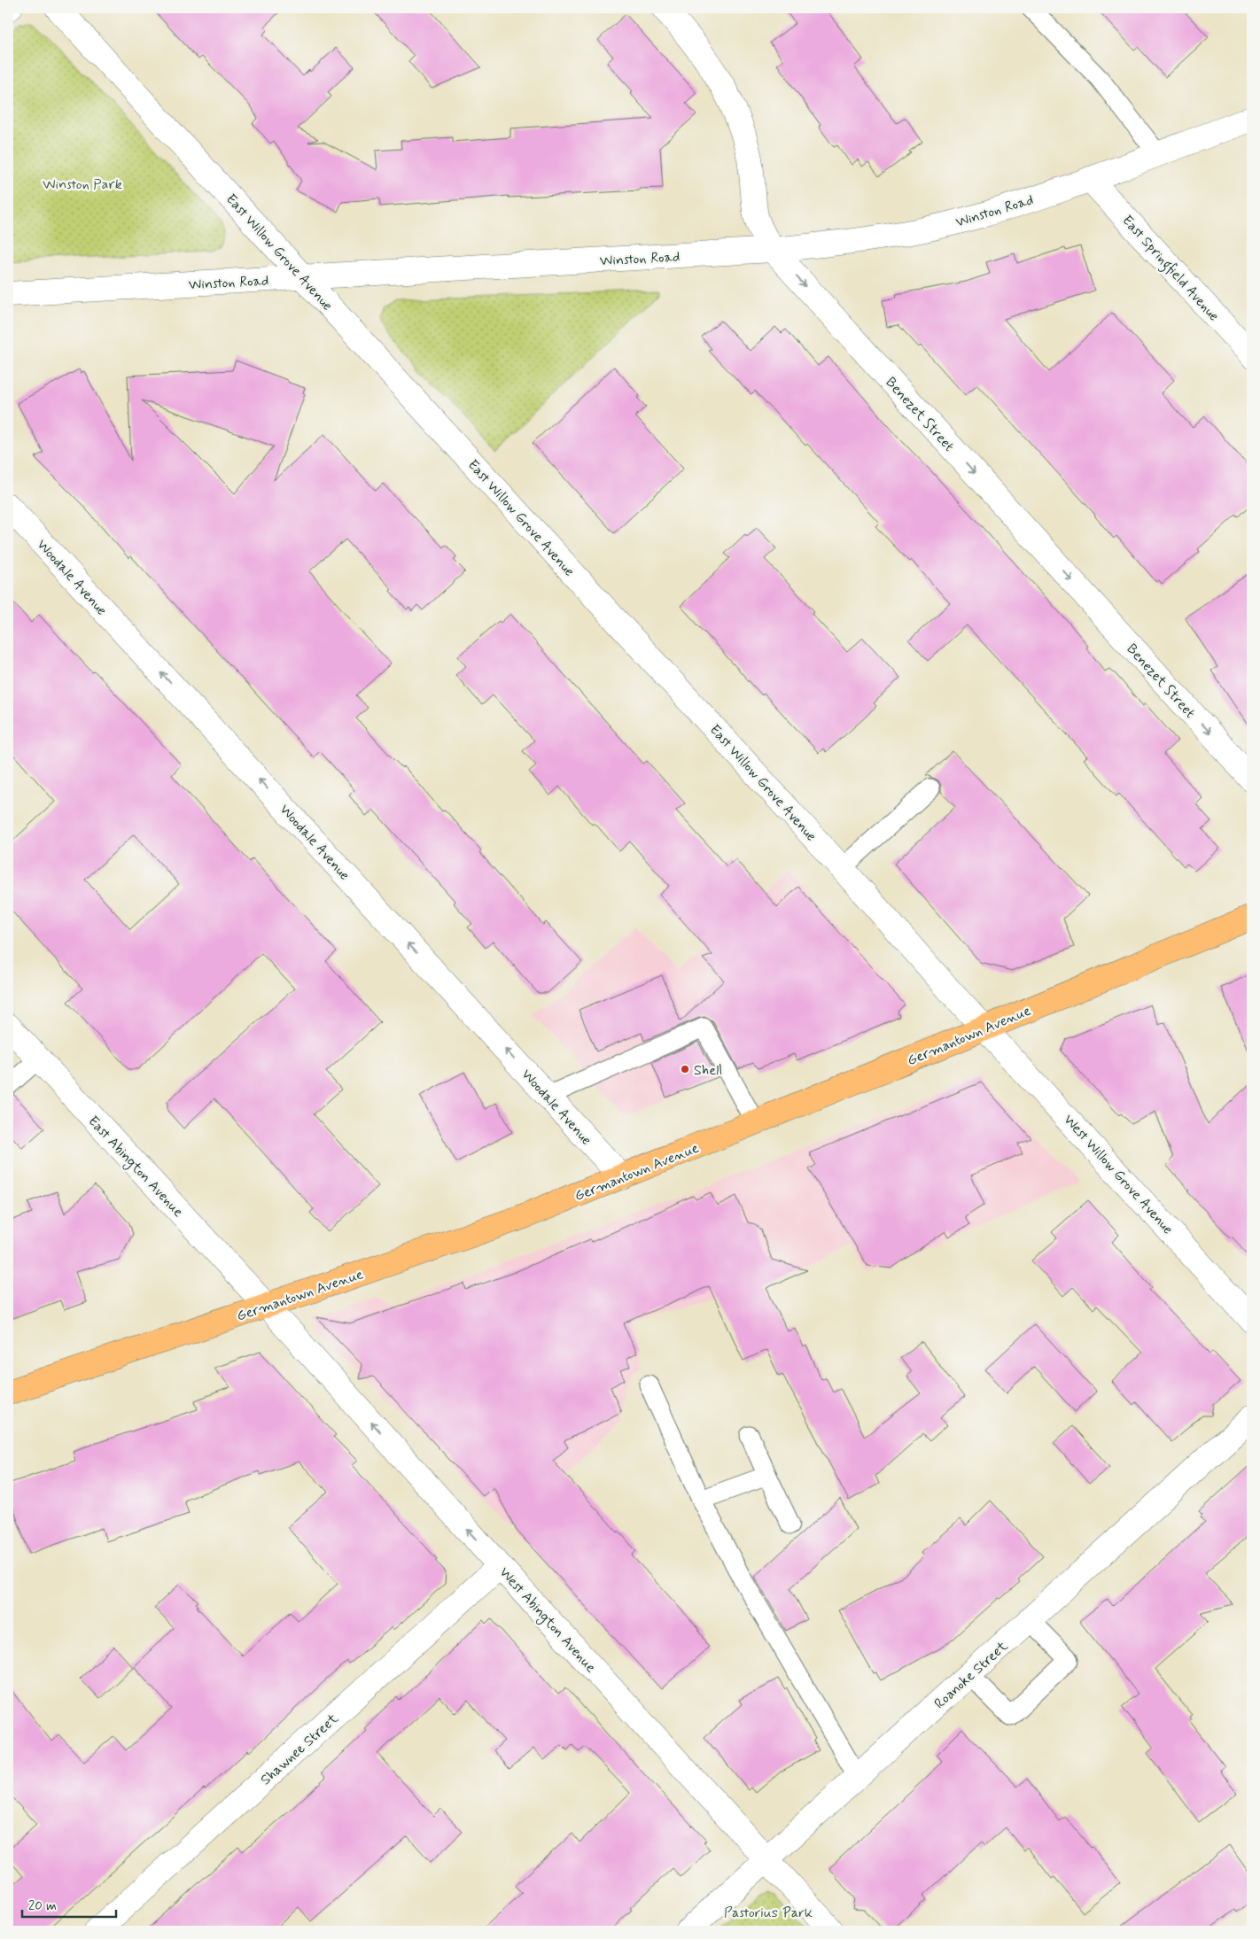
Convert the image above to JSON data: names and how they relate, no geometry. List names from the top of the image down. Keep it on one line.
{"streets":{"main road":["Germantown Avenue"],"street":["Winston Road","East Willow Grove Avenue","East Springfield Avenue","Benezet Street","Woodale Avenue","East Abington Avenue","West Willow Grove Avenue","West Abington Avenue","Roanoke Street","Shawnee Street"]},"crossings":[["Winston Road","East Willow Grove Avenue"],["Winston Road","East Springfield Avenue"],["Winston Road","Benezet Street"],["East Willow Grove Avenue","Germantown Avenue"],["East Willow Grove Avenue","West Willow Grove Avenue"],["Woodale Avenue","Germantown Avenue"],["Germantown Avenue","East Abington Avenue"],["Germantown Avenue","West Willow Grove Avenue"],["Germantown Avenue","West Abington Avenue"],["East Abington Avenue","West Abington Avenue"],["West Abington Avenue","Roanoke Street"],["West Abington Avenue","Shawnee Street"]],"one_way":["Benezet Street","Woodale Avenue","West Abington Avenue"],"parks":["Winston Park","Pastorius Park"],"places":["Shell"],"scale_bar":"20 m"}
